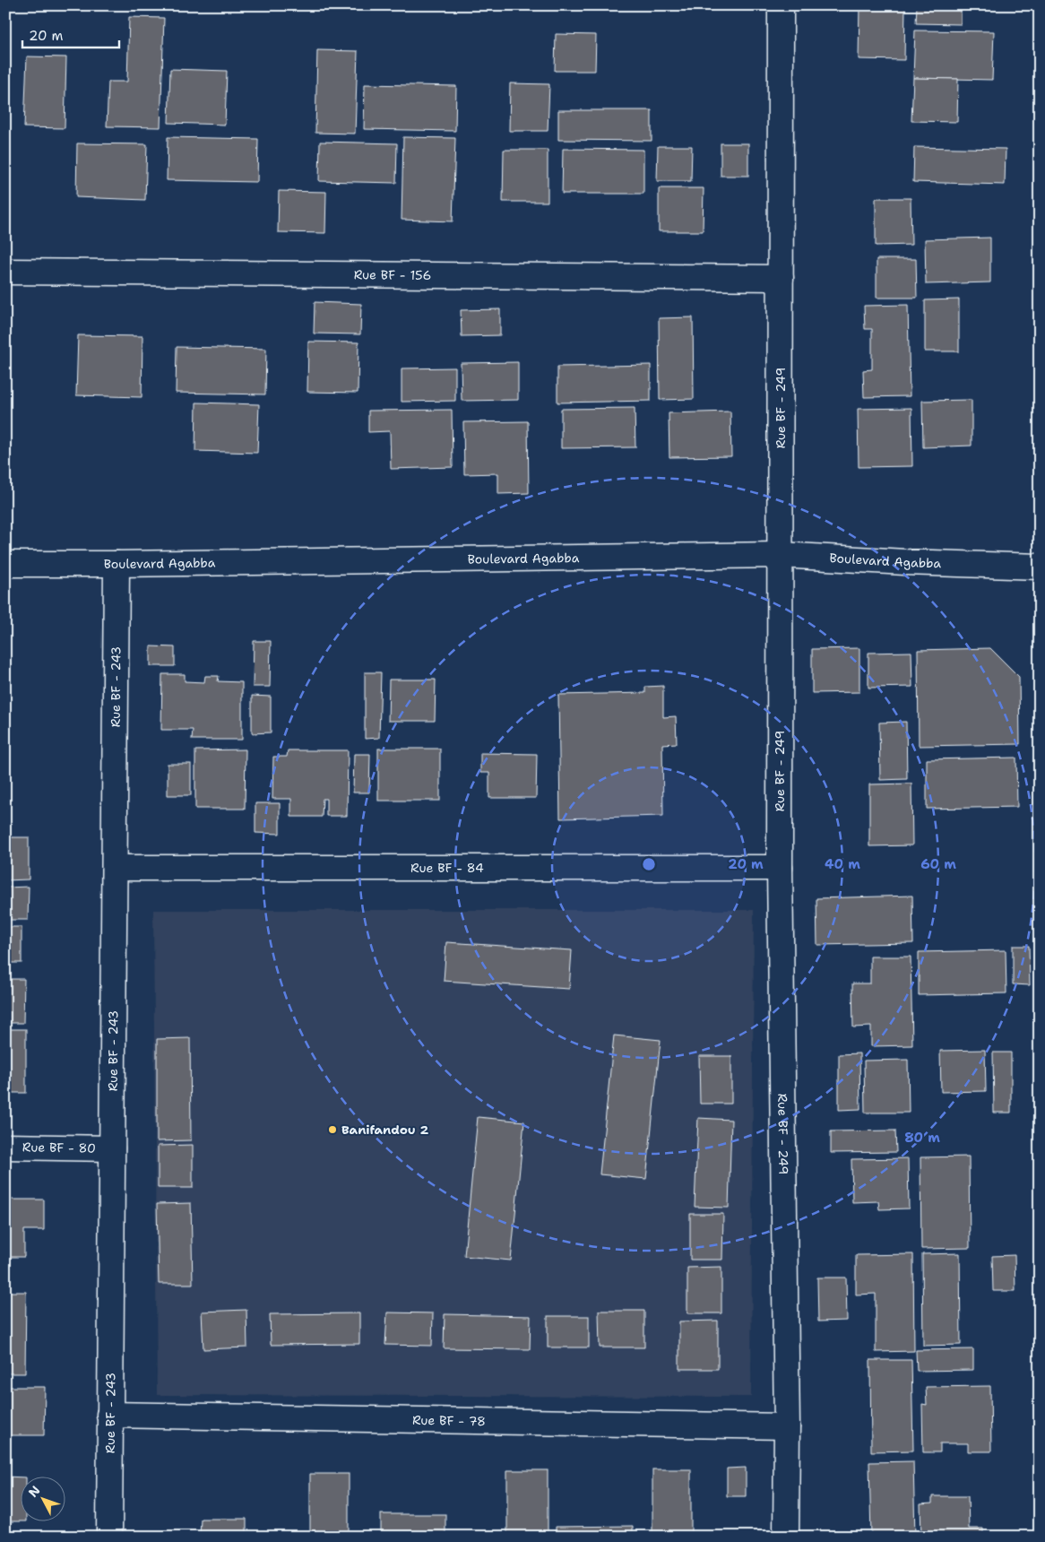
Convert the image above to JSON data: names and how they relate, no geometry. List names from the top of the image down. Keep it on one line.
{"streets":{"street":["Rue BF - 156","Rue BF - 249","Boulevard Agabba","Rue BF - 243","Rue BF - 84","Rue BF - 80","Rue BF - 78"]},"crossings":[["Rue BF - 156","Rue BF - 249"],["Rue BF - 249","Boulevard Agabba"],["Rue BF - 249","Rue BF - 84"],["Rue BF - 249","Rue BF - 78"],["Boulevard Agabba","Rue BF - 243"],["Rue BF - 243","Rue BF - 84"],["Rue BF - 243","Rue BF - 80"],["Rue BF - 243","Rue BF - 78"]],"places":["Banifandou 2"],"scale_bar":"20 m","north":"top left","rings":["20 m","40 m","60 m","80 m"]}
